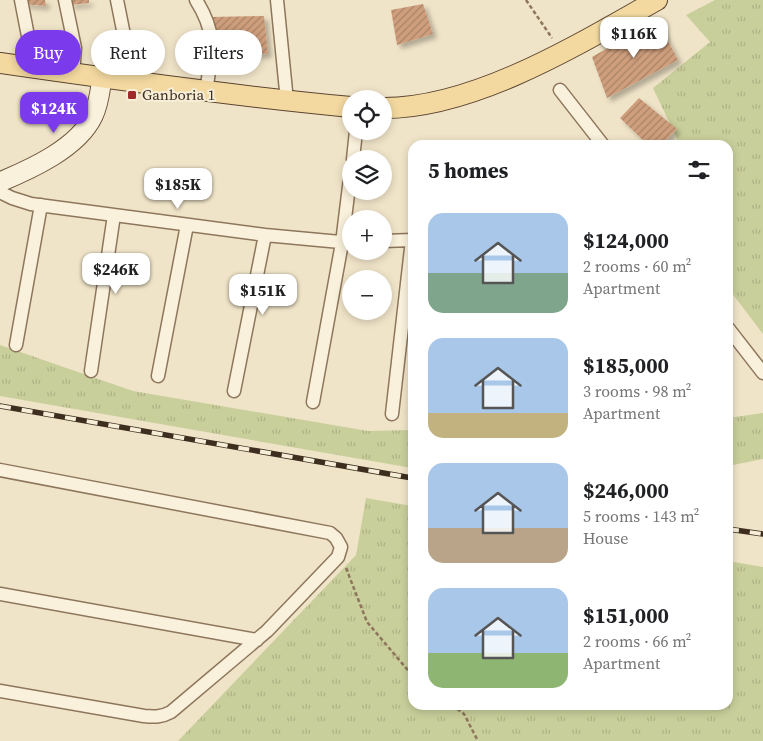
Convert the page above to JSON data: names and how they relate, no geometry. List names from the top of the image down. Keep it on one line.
{"places":{"transit":["Ganboria 1"]},"page":{"price":["$116K","$124K","$185K","$246K","$151K"],"chip":["Buy","Rent","Filters"],"map_buttons":["+","−"],"heading":"5 homes","list":[{"name":"$124,000","note":"2 rooms · 60 m² · Apartment"},{"name":"$185,000","note":"3 rooms · 98 m² · Apartment"},{"name":"$246,000","note":"5 rooms · 143 m² · House"},{"name":"$151,000","note":"2 rooms · 66 m² · Apartment"}]}}
